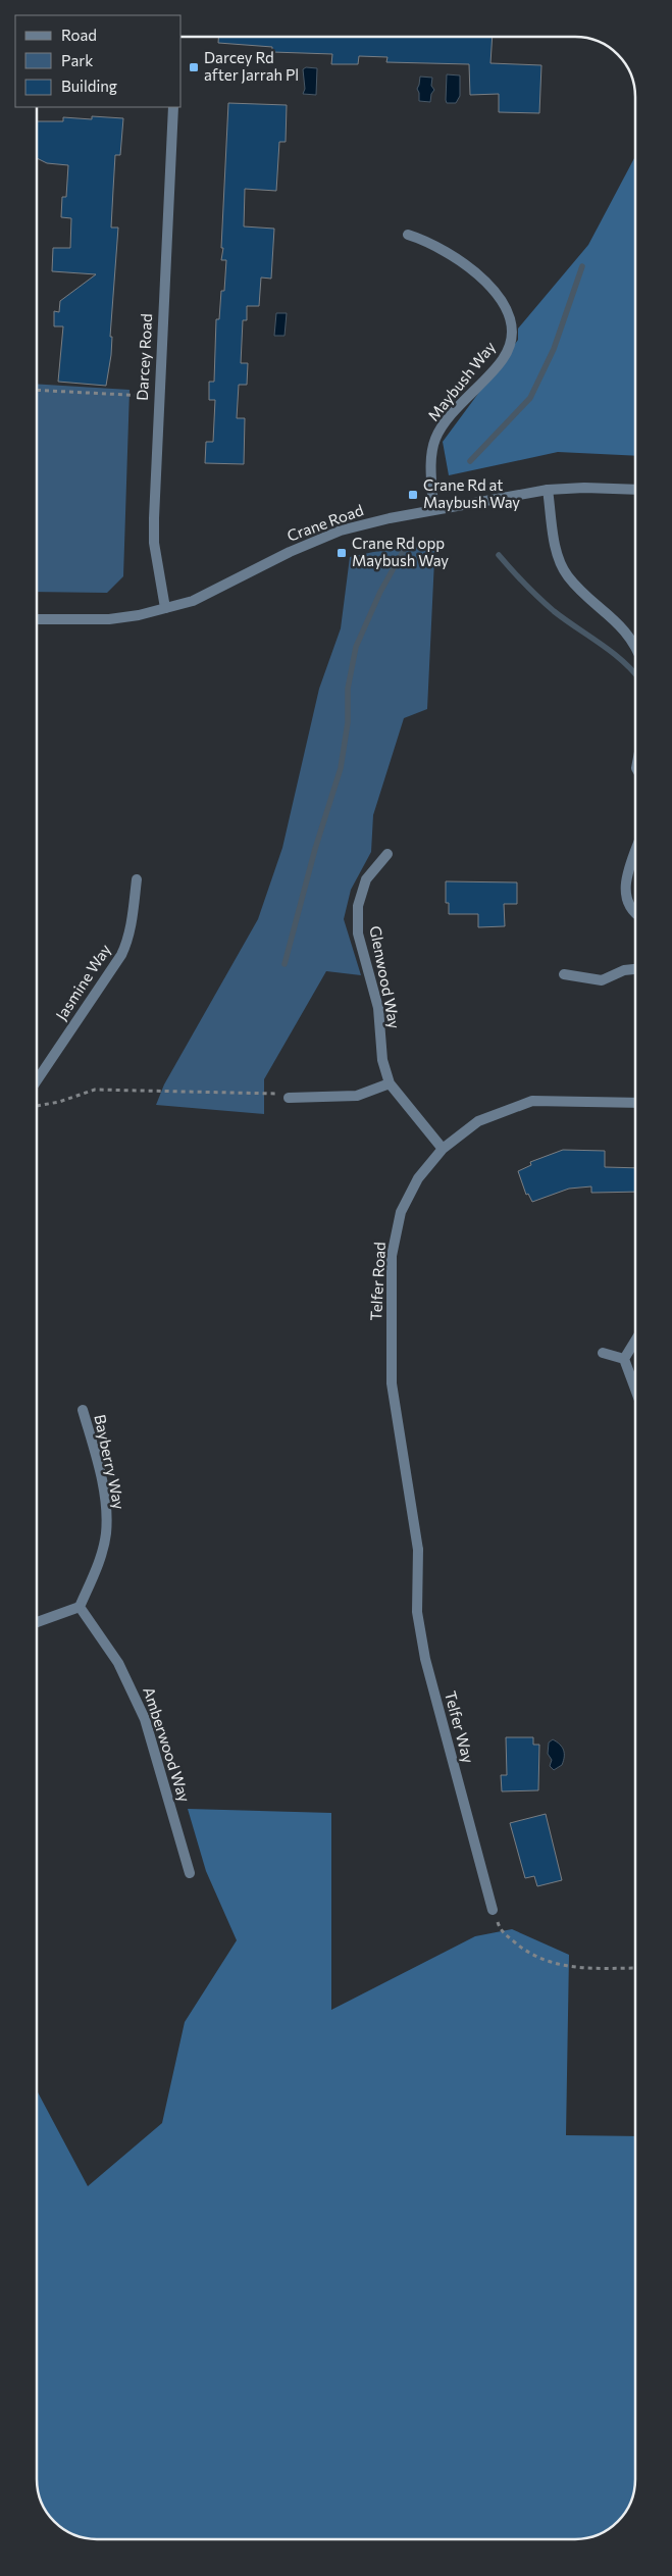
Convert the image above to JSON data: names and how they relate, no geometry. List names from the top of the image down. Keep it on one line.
{"streets":{"street":["Darcey Road","Maybush Way","Crane Road","Glenwood Way","Jasmine Way","Telfer Road","Bayberry Way","Telfer Way","Amberwood Way"]},"crossings":[["Darcey Road","Crane Road"],["Maybush Way","Crane Road"],["Glenwood Way","Telfer Road"],["Telfer Road","Telfer Way"],["Bayberry Way","Amberwood Way"]],"places":{"transit":["Darcey Rd after Jarrah Pl","Crane Rd at Maybush Way","Crane Rd opp Maybush Way"]},"legend":["Road","Park","Building"]}
